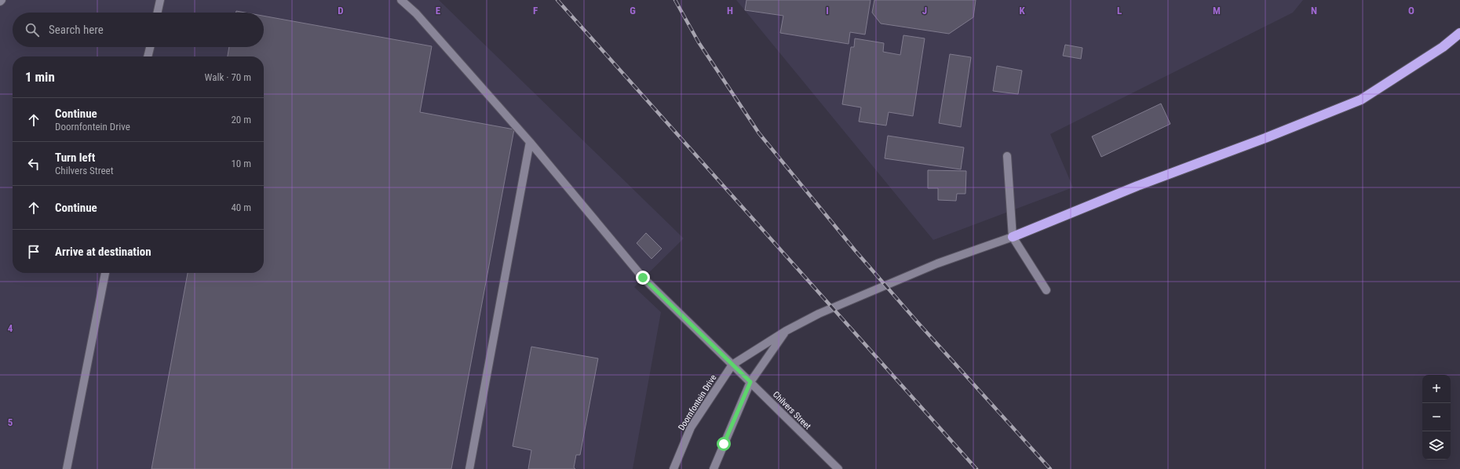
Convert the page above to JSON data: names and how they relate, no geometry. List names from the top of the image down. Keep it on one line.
{"streets":{"street":["Doornfontein Drive","Chilvers Street"]},"crossings":[["Doornfontein Drive","Chilvers Street"]],"page":{"search":"Search here","heading":["1 min","Walk · 70 m"],"list":[["Continue","Doornfontein Drive","20 m"],["Turn left","Chilvers Street","10 m"],["Continue","40 m"],"Arrive at destination"],"map_buttons":["+","−"]},"grid":{"columns":["D","E","F","G","H","I","J","K","L","M","N","O"],"rows":["4","5"]}}
